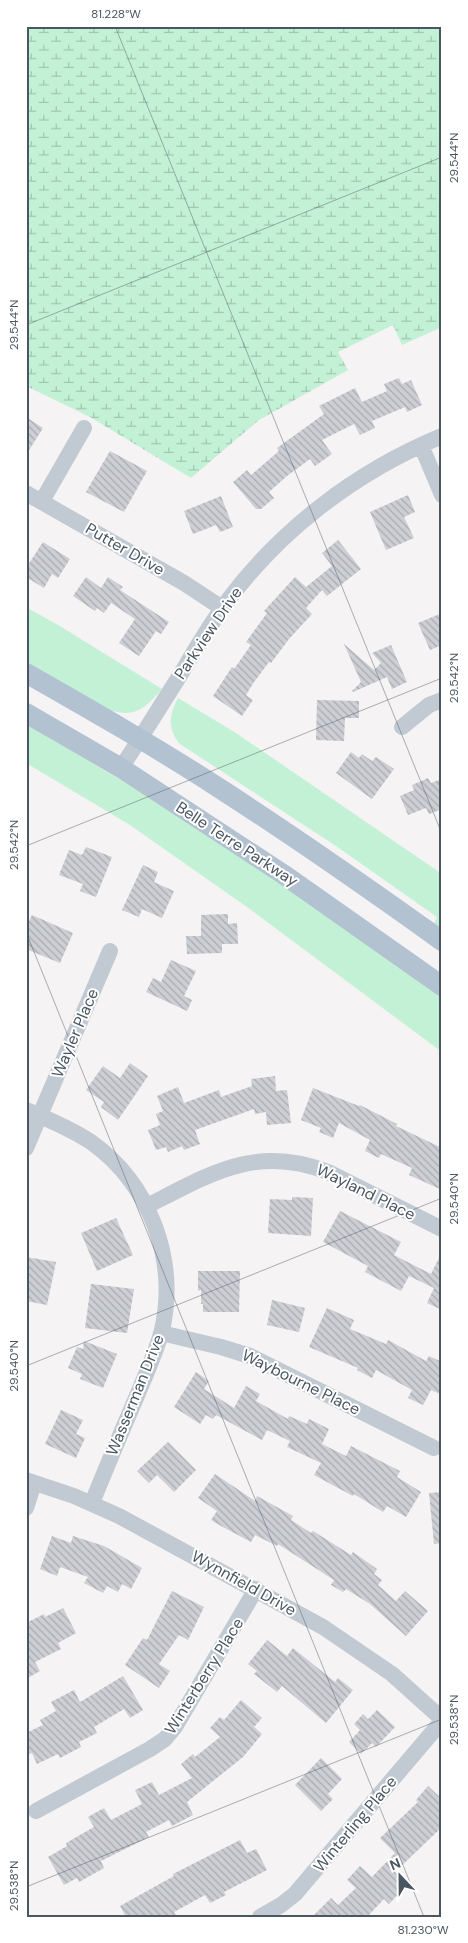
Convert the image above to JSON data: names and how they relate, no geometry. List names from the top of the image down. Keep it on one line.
{"streets":{"main road":["Belle Terre Parkway"],"street":["Putter Drive","Parkview Drive","Wayler Place","Wayland Place","Waybourne Place","Wasserman Drive","Wynnfield Drive","Winterberry Place","Winterling Place"]},"crossings":[["Putter Drive","Parkview Drive"],["Parkview Drive","Belle Terre Parkway"],["Wayler Place","Wasserman Drive"],["Wayland Place","Wasserman Drive"],["Waybourne Place","Wasserman Drive"],["Wasserman Drive","Wynnfield Drive"],["Wynnfield Drive","Winterberry Place"],["Wynnfield Drive","Winterling Place"]],"north":"top","coordinates":["81.228°W","29.544°N","29.542°N","29.540°N","29.538°N","81.230°W"]}
